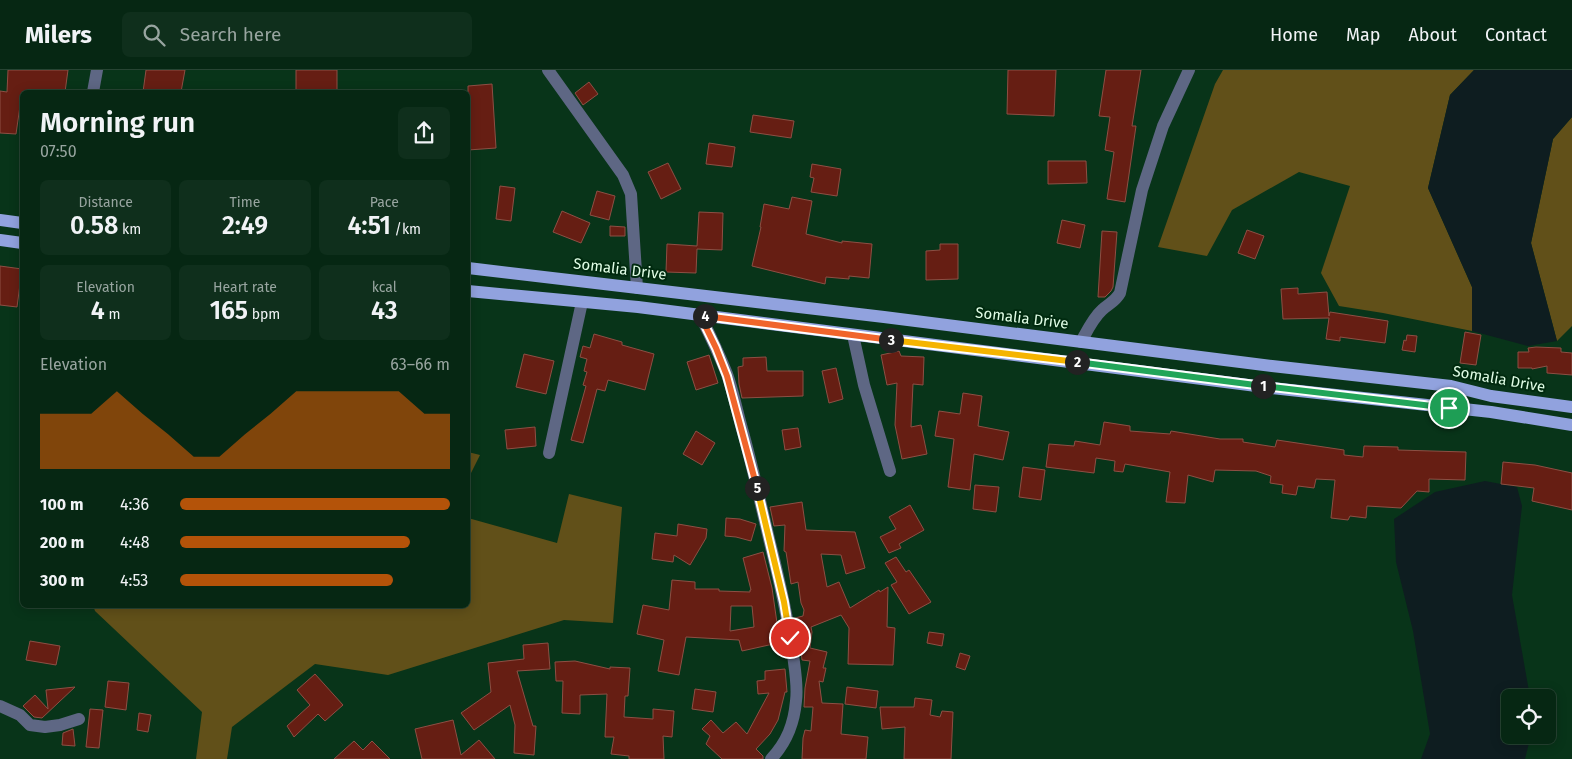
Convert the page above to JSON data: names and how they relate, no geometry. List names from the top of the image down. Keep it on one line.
{"streets":{"main road":["Somalia Drive"]},"page":{"header":"Milers","search":"Search here","nav":["Home","Map","About","Contact"],"heading":["Morning run","07:50"],"stats":[["Distance","0.58 km"],["Time","2:49"],["Pace","4:51 /km"],["Elevation","4 m"],["Heart rate","165 bpm"],["kcal","43"]],"pins":["4","3","2","1","5"],"chart":["Elevation","63–66 m"],"list":[{"name":"100 m","note":"4:36"},{"name":"200 m","note":"4:48"},{"name":"300 m","note":"4:53"}]}}
